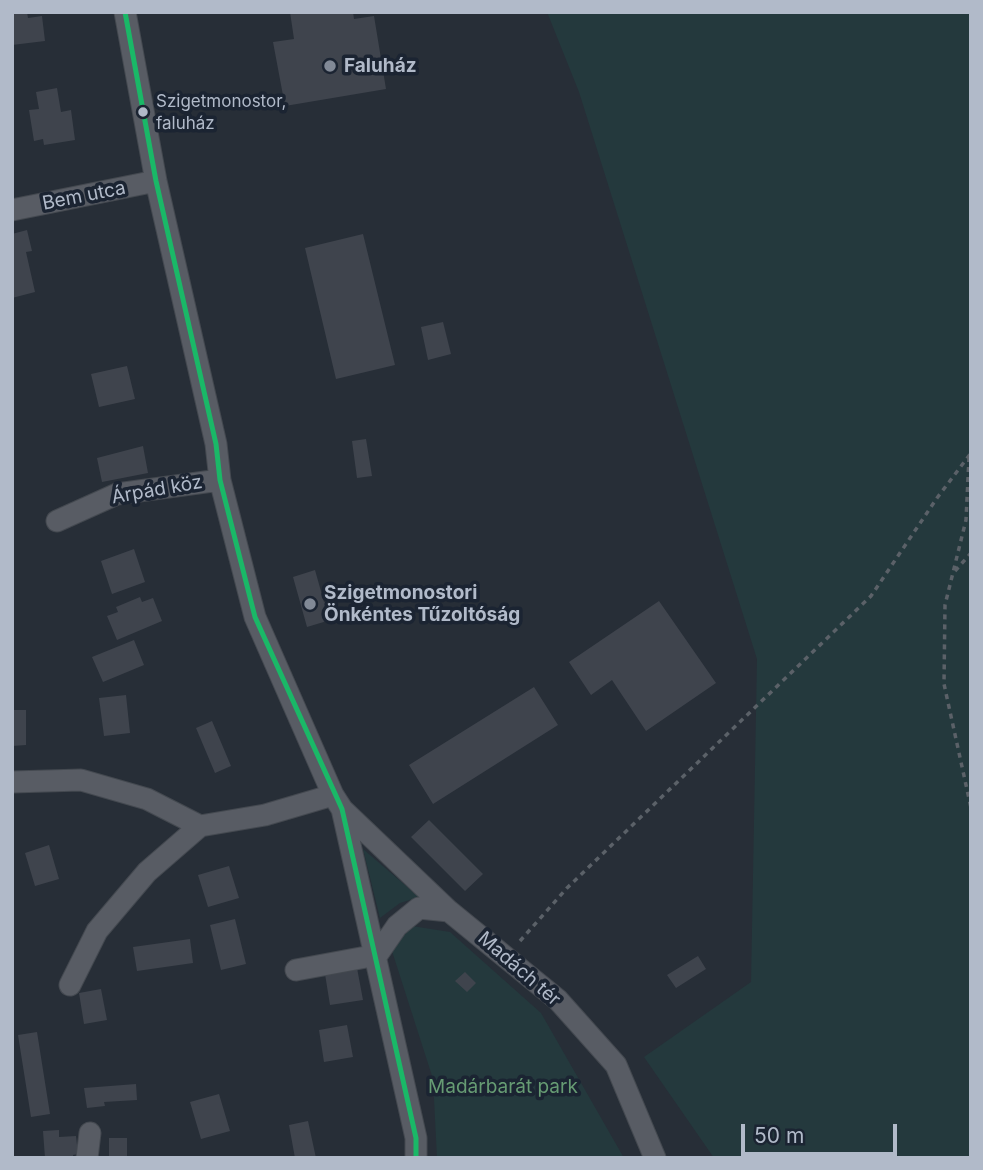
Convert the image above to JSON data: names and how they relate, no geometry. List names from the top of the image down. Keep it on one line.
{"streets":{"street":["Bem utca","Árpád köz","Madách tér"]},"parks":["Madárbarát park"],"places":["Faluház","Szigetmonostor, faluház","Szigetmonostori Önkéntes Tűzoltóság"],"scale_bar":"50 m"}
